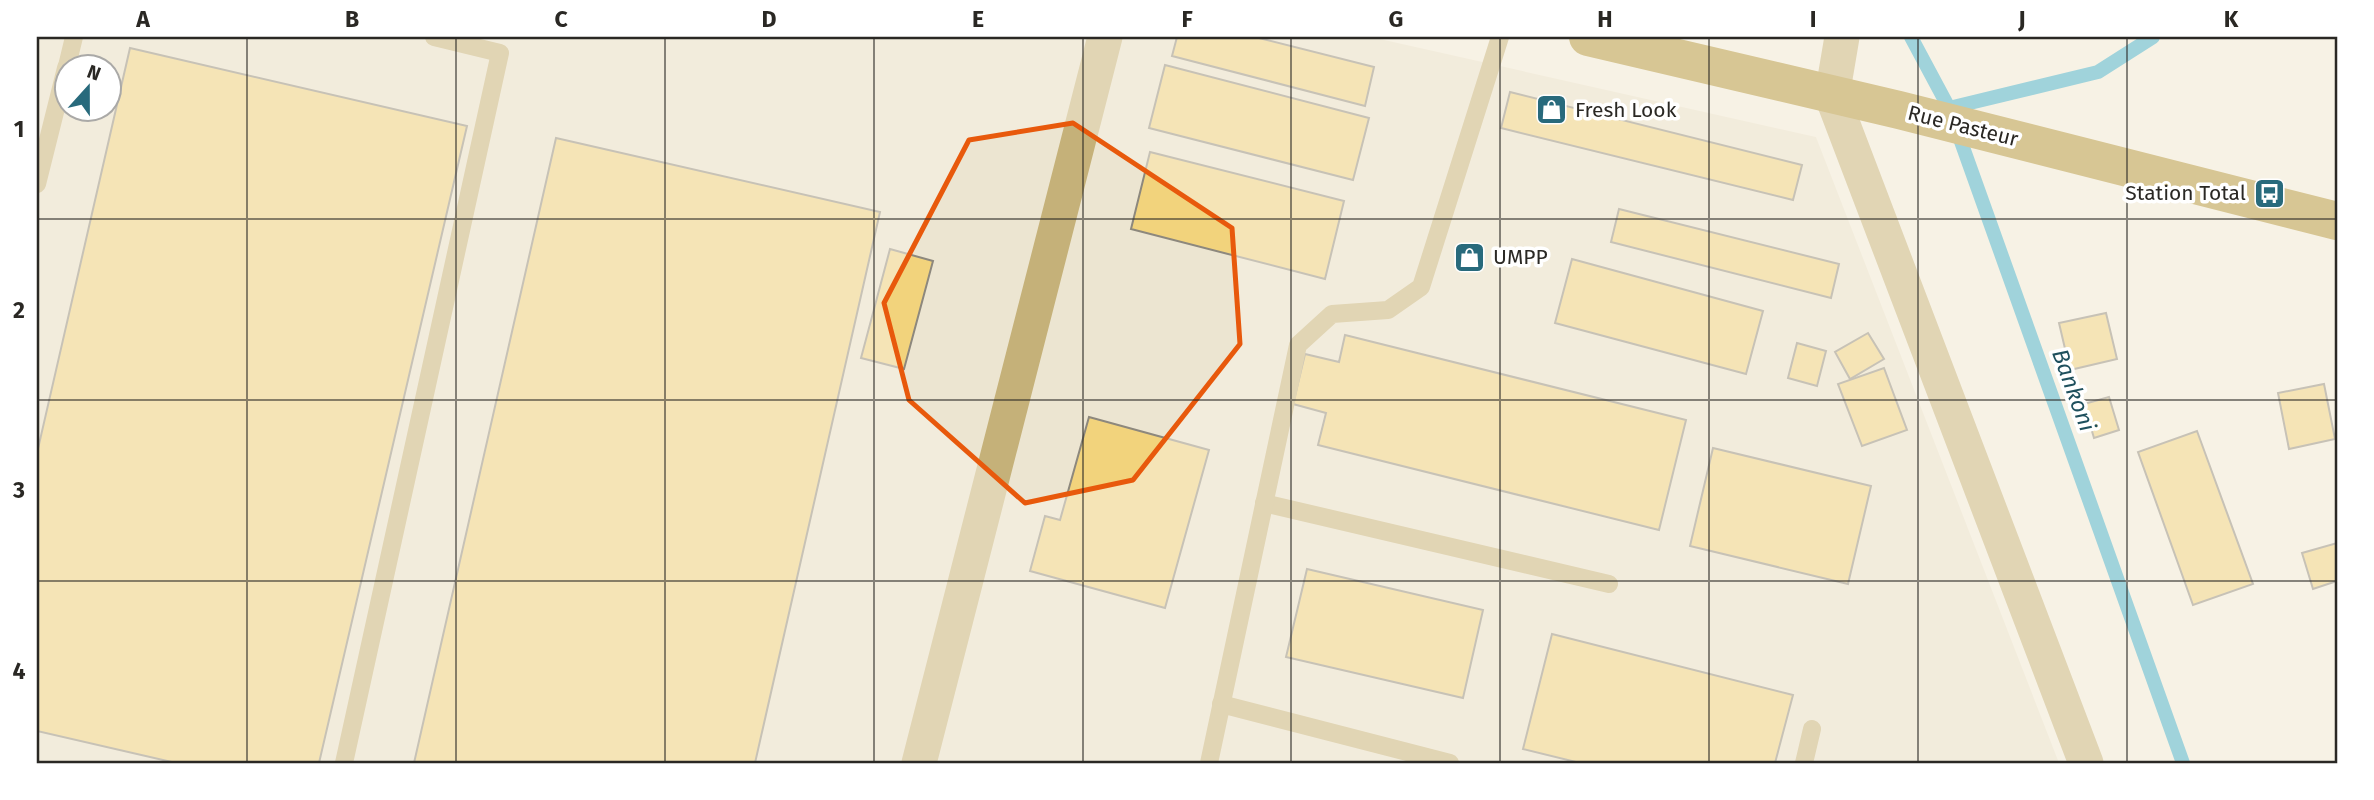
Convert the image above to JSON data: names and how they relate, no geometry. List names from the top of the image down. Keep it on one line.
{"streets":{"main road":["Rue Pasteur"]},"water":["Bankoni"],"places":{"shop":["Fresh Look","UMPP"],"bus stop":["Station Total"]},"north":"top","grid":{"columns":["A","B","C","D","E","F","G","H","I","J","K"],"rows":["1","2","3","4"]}}
